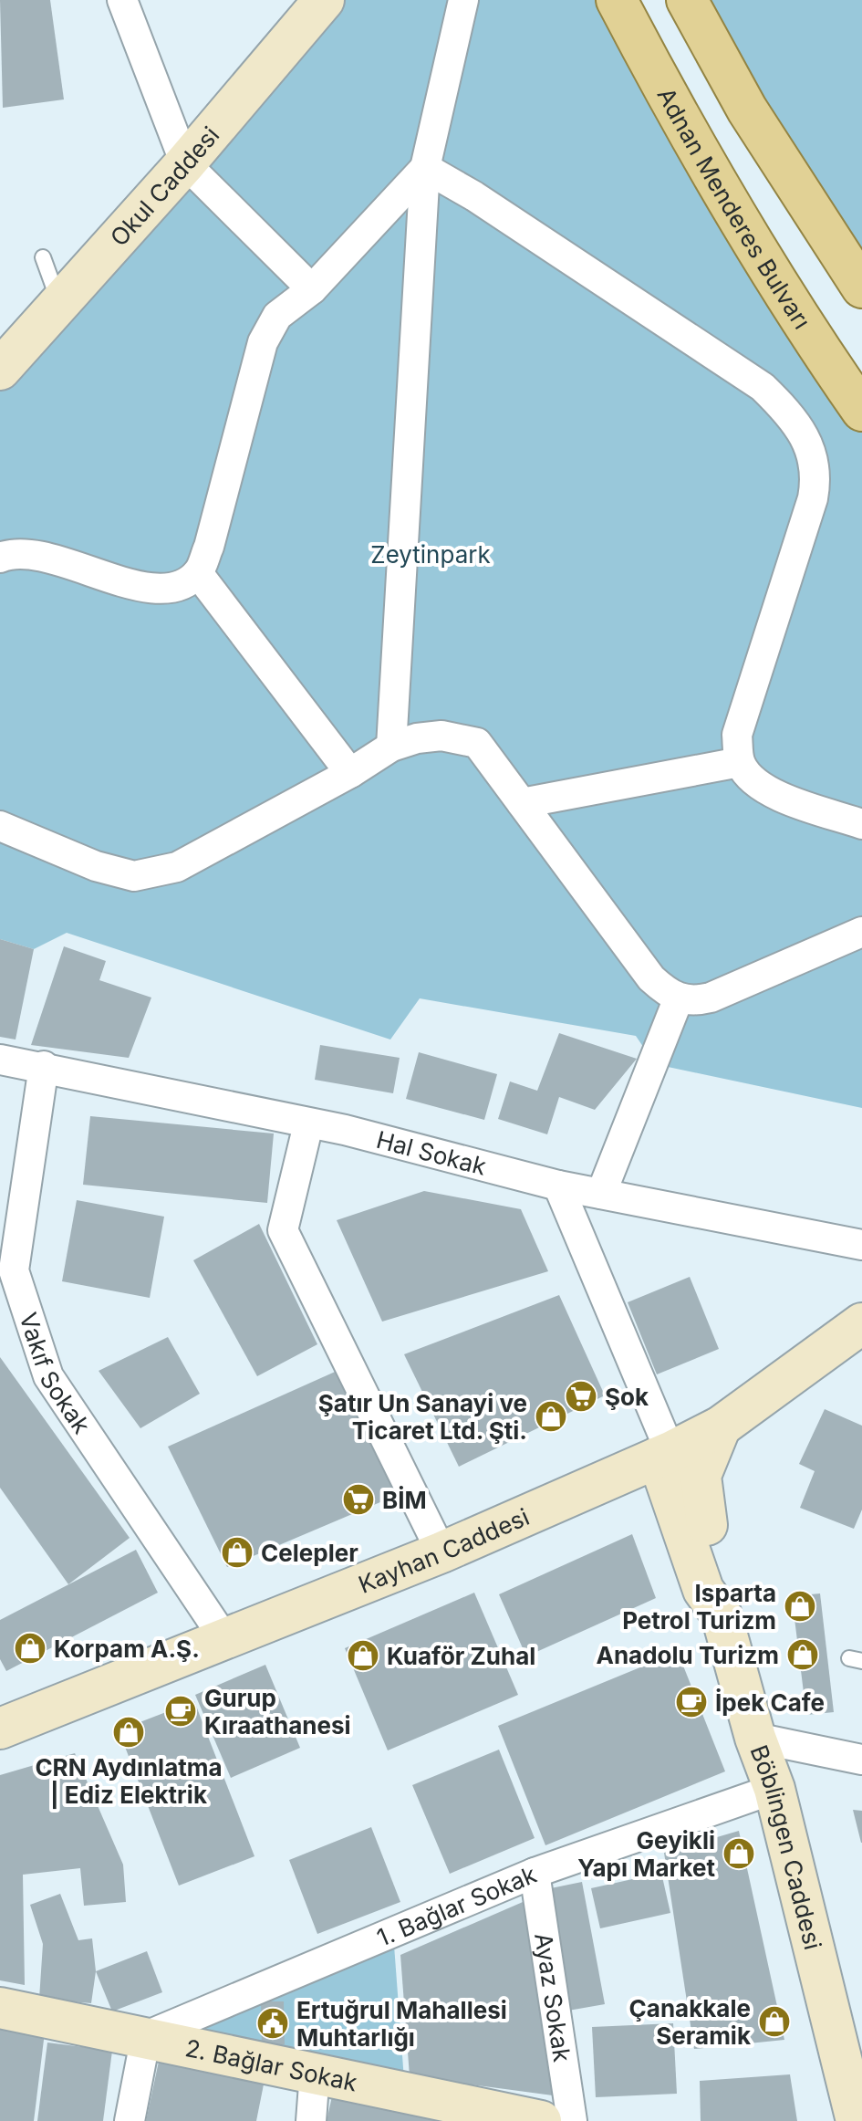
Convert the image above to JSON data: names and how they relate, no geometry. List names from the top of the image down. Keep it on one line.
{"streets":{"main road":["Okul Caddesi","Adnan Menderes Bulvarı","Kayhan Caddesi","Böblingen Caddesi","2. Bağlar Sokak"],"street":["Hal Sokak","Vakıf Sokak","1. Bağlar Sokak","Ayaz Sokak"]},"crossings":[["Hal Sokak","Vakıf Sokak"],["Vakıf Sokak","Kayhan Caddesi"],["Kayhan Caddesi","Böblingen Caddesi"],["Böblingen Caddesi","1. Bağlar Sokak"],["1. Bağlar Sokak","Ayaz Sokak"],["1. Bağlar Sokak","2. Bağlar Sokak"]],"parks":["Zeytinpark"],"places":{"supermarket":["Şok","BİM"],"shop":["Şatır Un Sanayi ve Ticaret Ltd. Şti.","Celepler","Isparta Petrol Turizm","Korpam A.Ş.","Anadolu Turizm","Kuaför Zuhal","CRN Aydınlatma | Ediz Elektrik","Geyikli Yapı Market","Çanakkale Seramik"],"cafe":["İpek Cafe","Gurup Kıraathanesi"],"public building":["Ertuğrul Mahallesi Muhtarlığı"]}}
